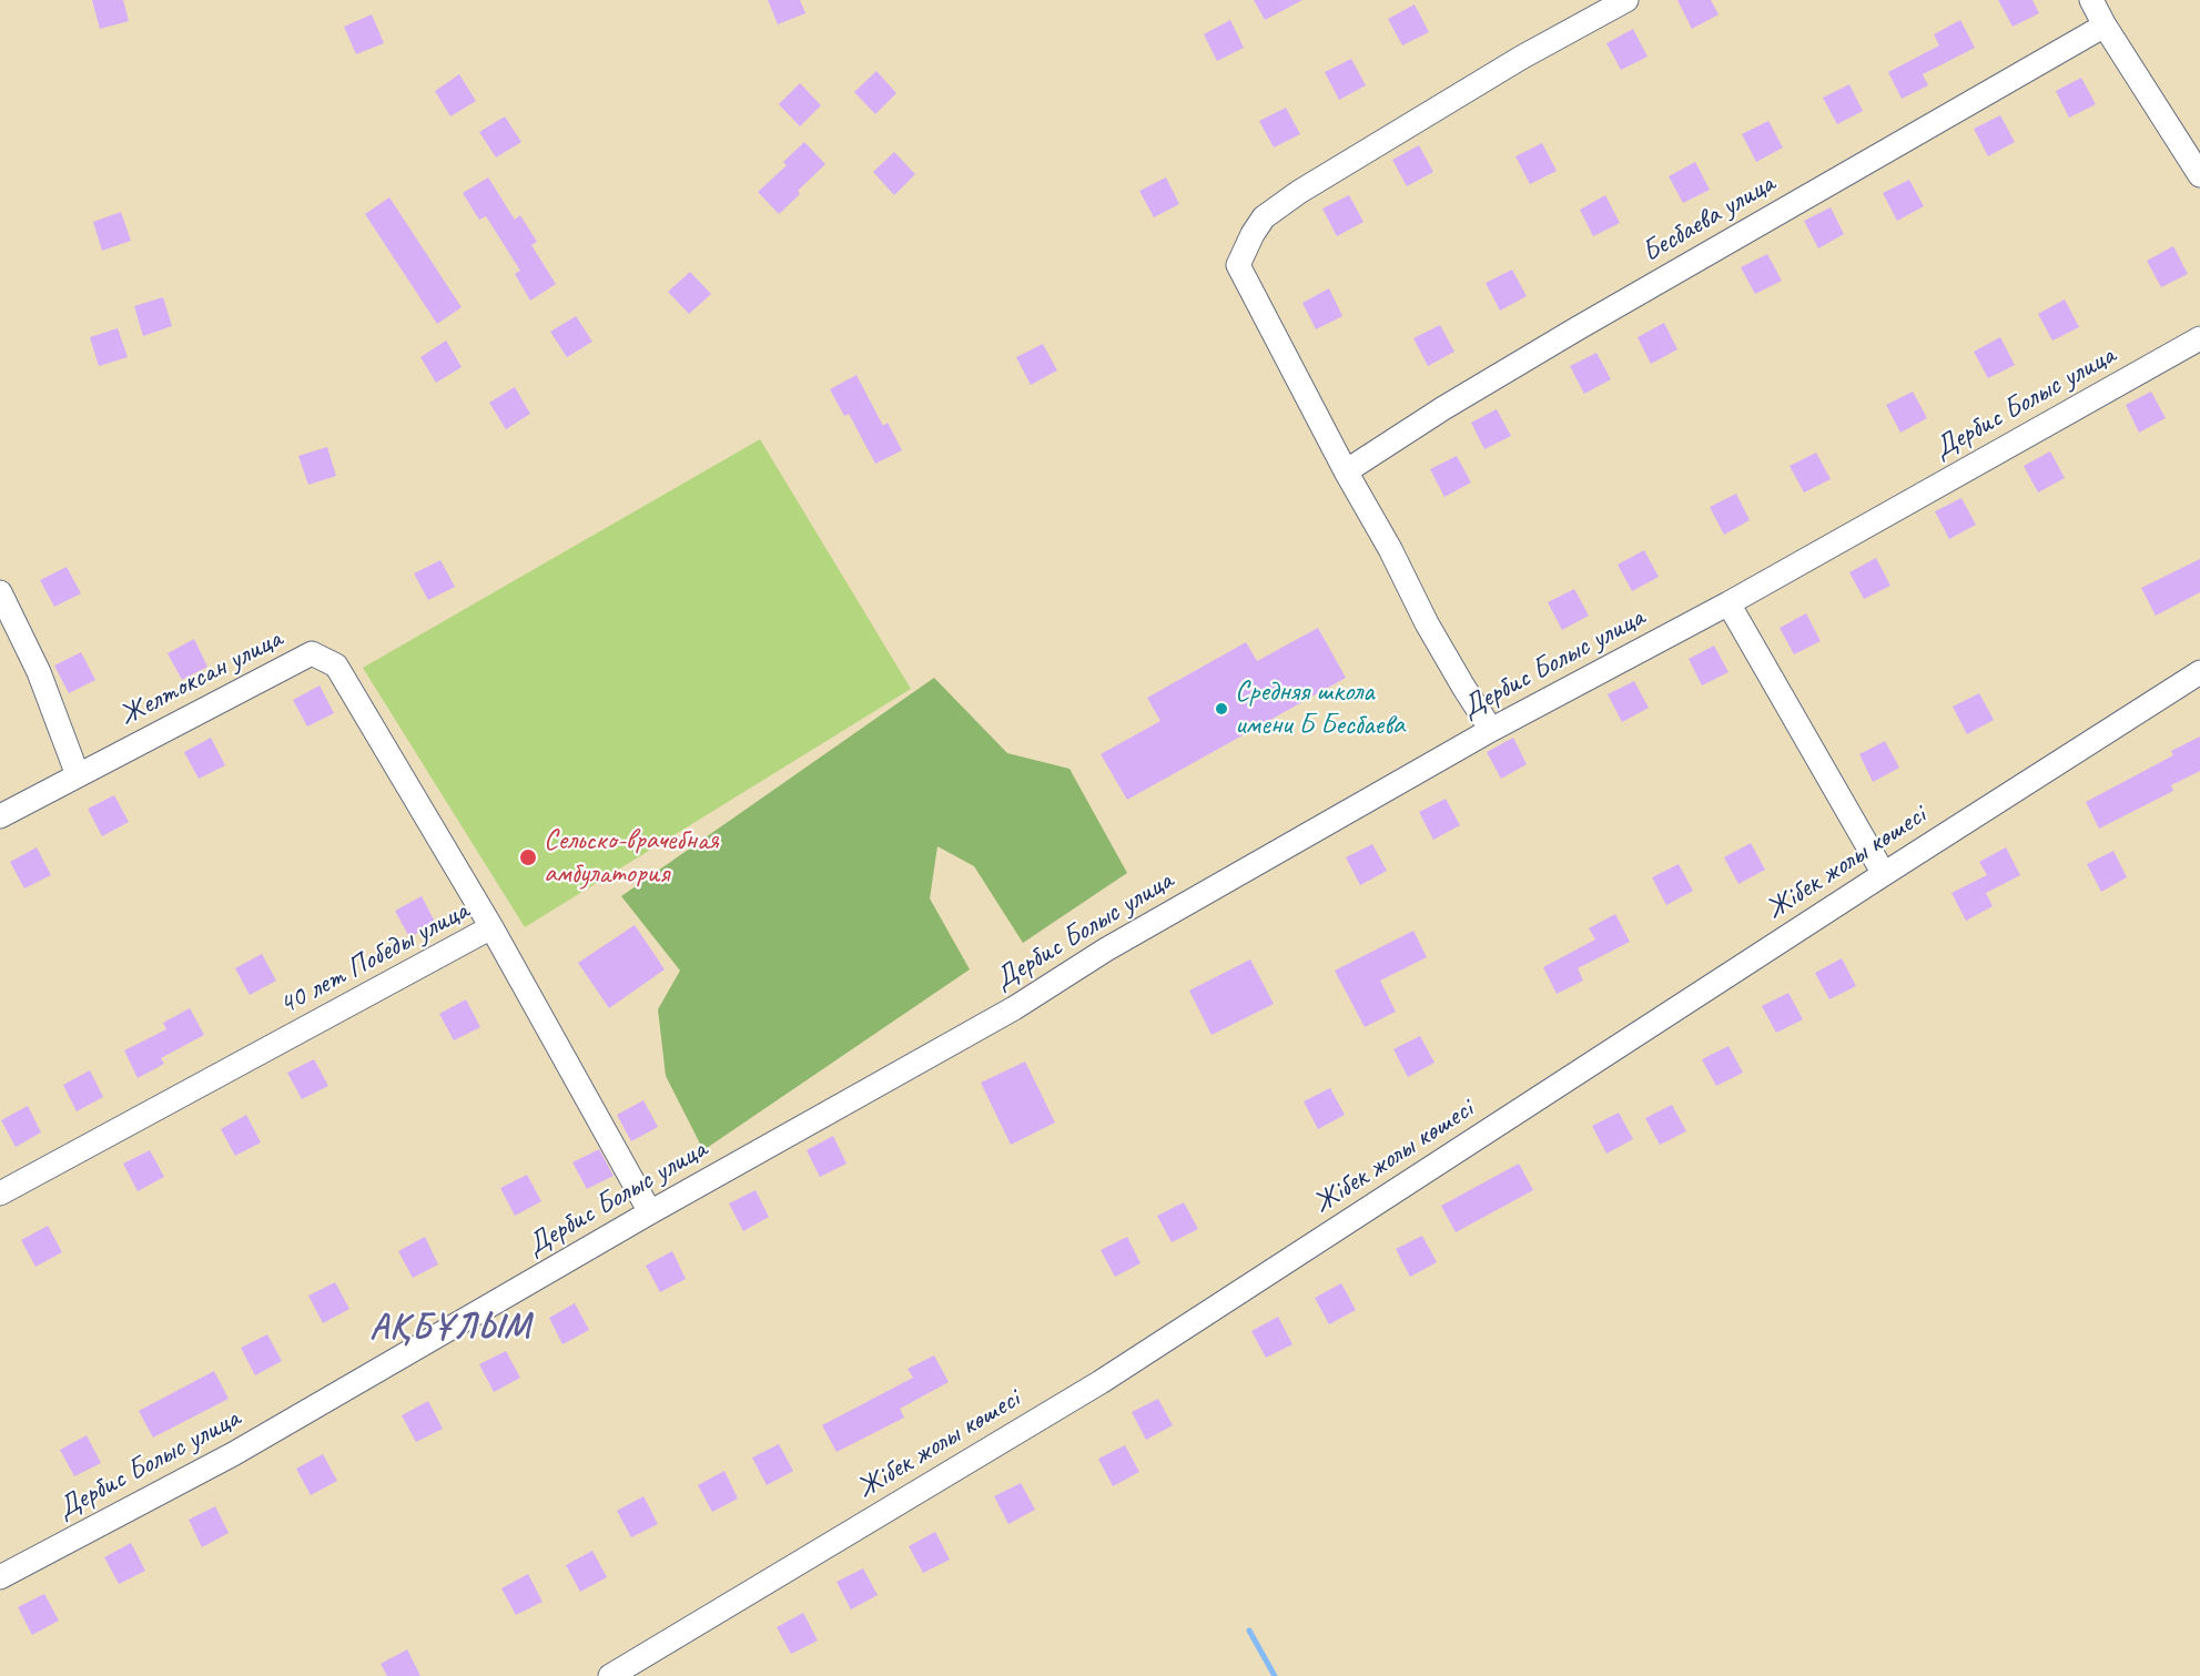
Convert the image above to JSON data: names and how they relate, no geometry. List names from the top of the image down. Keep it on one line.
{"streets":{"street":["Бесбаева улица","Дербис Болыс улица","Желтоксан улица","Жібек жолы көшесі","40 лет Победы улица"]},"crossings":[["Дербис Болыс улица","40 лет Победы улица"],["Желтоксан улица","40 лет Победы улица"]],"districts":["АҚБҰЛЫМ"],"places":["Средняя школа имени Б Бесбаева","Сельско-врачебная амбулатория"]}
